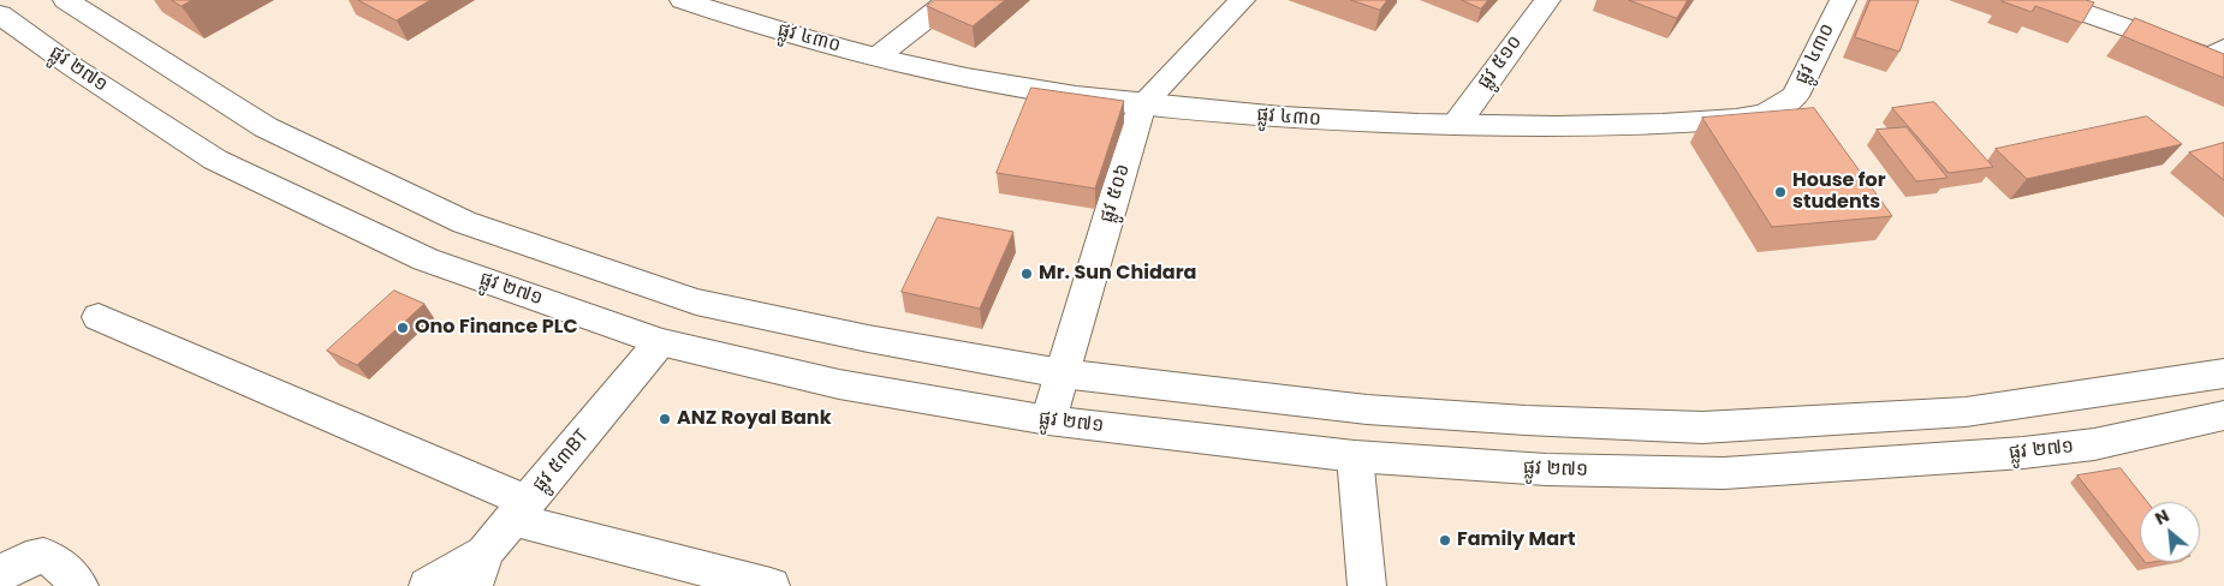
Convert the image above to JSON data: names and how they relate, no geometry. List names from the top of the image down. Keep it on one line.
{"streets":{"main road":["ផ្លូវ ៤៣០","ផ្លូវ ៥១០","ផ្លូវ ២៧១","ផ្លូវ ៥០៦","ផ្លូវ ៥៣BT"]},"crossings":[["ផ្លូវ ៤៣០","ផ្លូវ ៥១០"],["ផ្លូវ ៤៣០","ផ្លូវ ៥០៦"],["ផ្លូវ ២៧១","ផ្លូវ ៥០៦"],["ផ្លូវ ២៧១","ផ្លូវ ៥៣BT"]],"places":["House for students","Mr. Sun Chidara","Ono Finance PLC","ANZ Royal Bank","Family Mart"],"north":"top left"}
